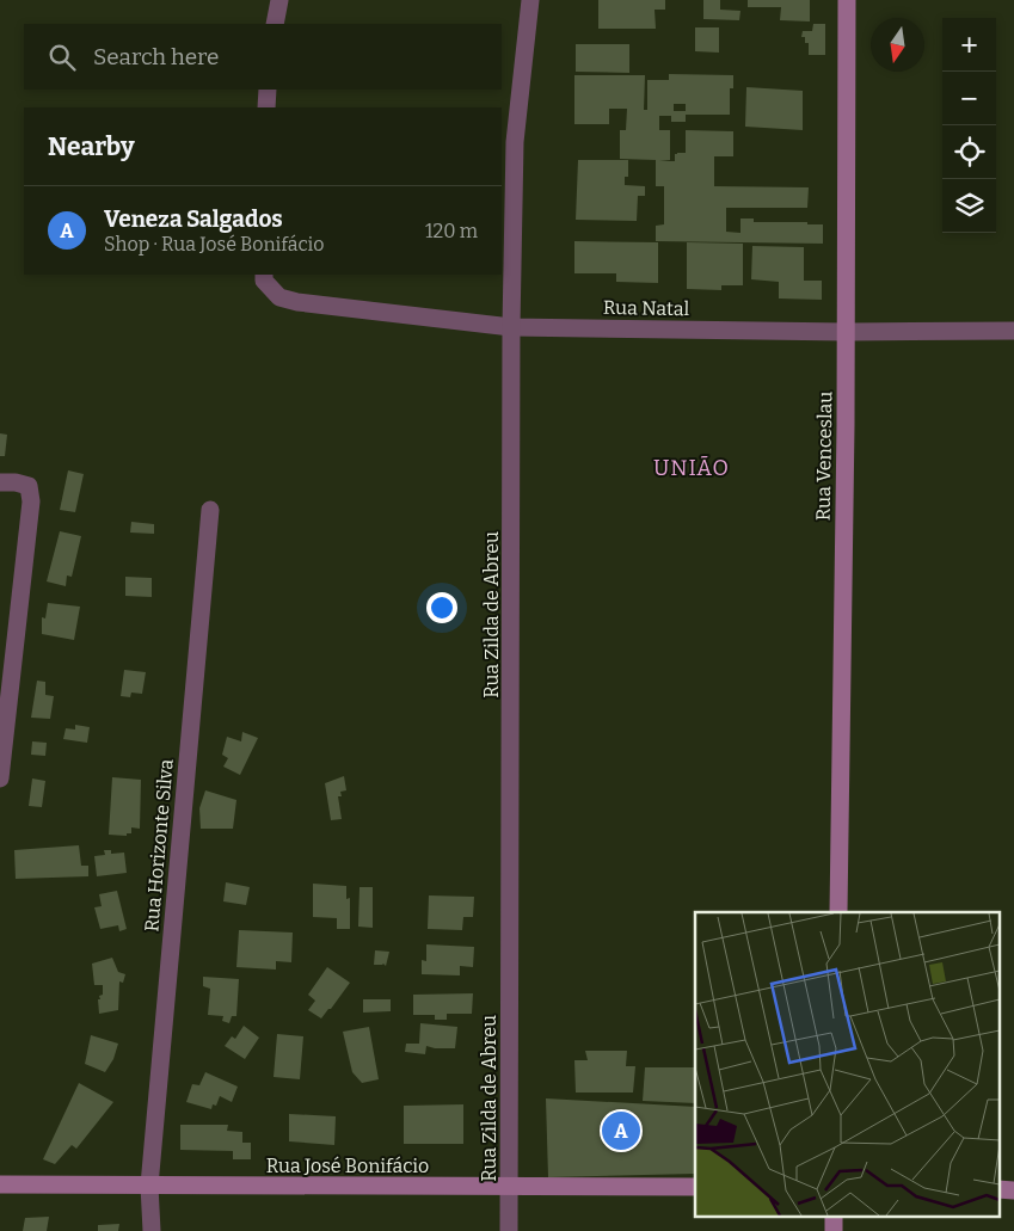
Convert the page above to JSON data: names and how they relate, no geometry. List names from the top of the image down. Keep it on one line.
{"streets":{"street":["Rua Natal","Rua Venceslau","Rua Zilda de Abreu","Rua Horizonte Silva","Rua José Bonifácio"]},"crossings":[["Rua Natal","Rua Venceslau"],["Rua Natal","Rua Zilda de Abreu"],["Rua Zilda de Abreu","Rua José Bonifácio"],["Rua Horizonte Silva","Rua José Bonifácio"]],"districts":["UNIÃO"],"north":"bottom","page":{"map_buttons":["+","−"],"search":"Search here","heading":"Nearby","list":[{"mark":"A","name":"Veneza Salgados","note":"Shop · Rua José Bonifácio","value":"120 m"}],"pins":"A"}}
